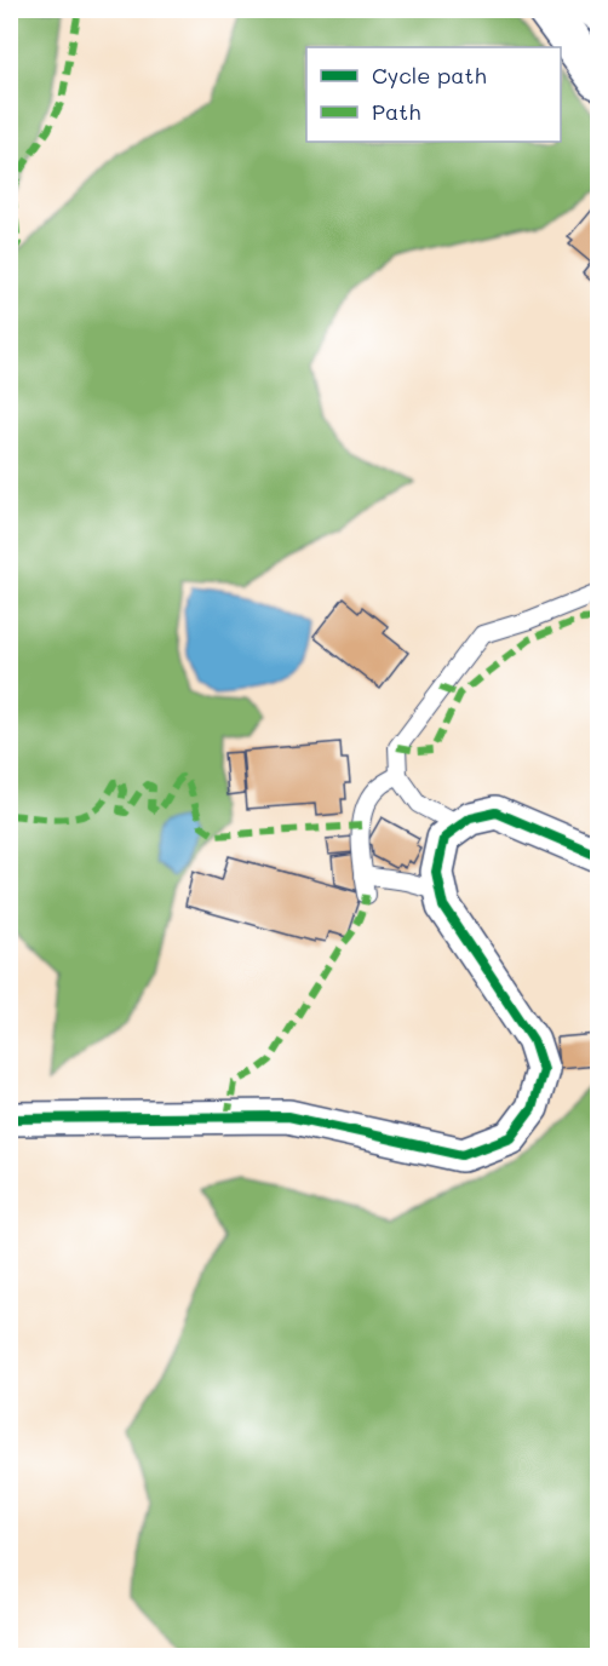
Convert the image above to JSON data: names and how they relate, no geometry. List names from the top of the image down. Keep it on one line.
{"legend":["Cycle path","Path"]}
